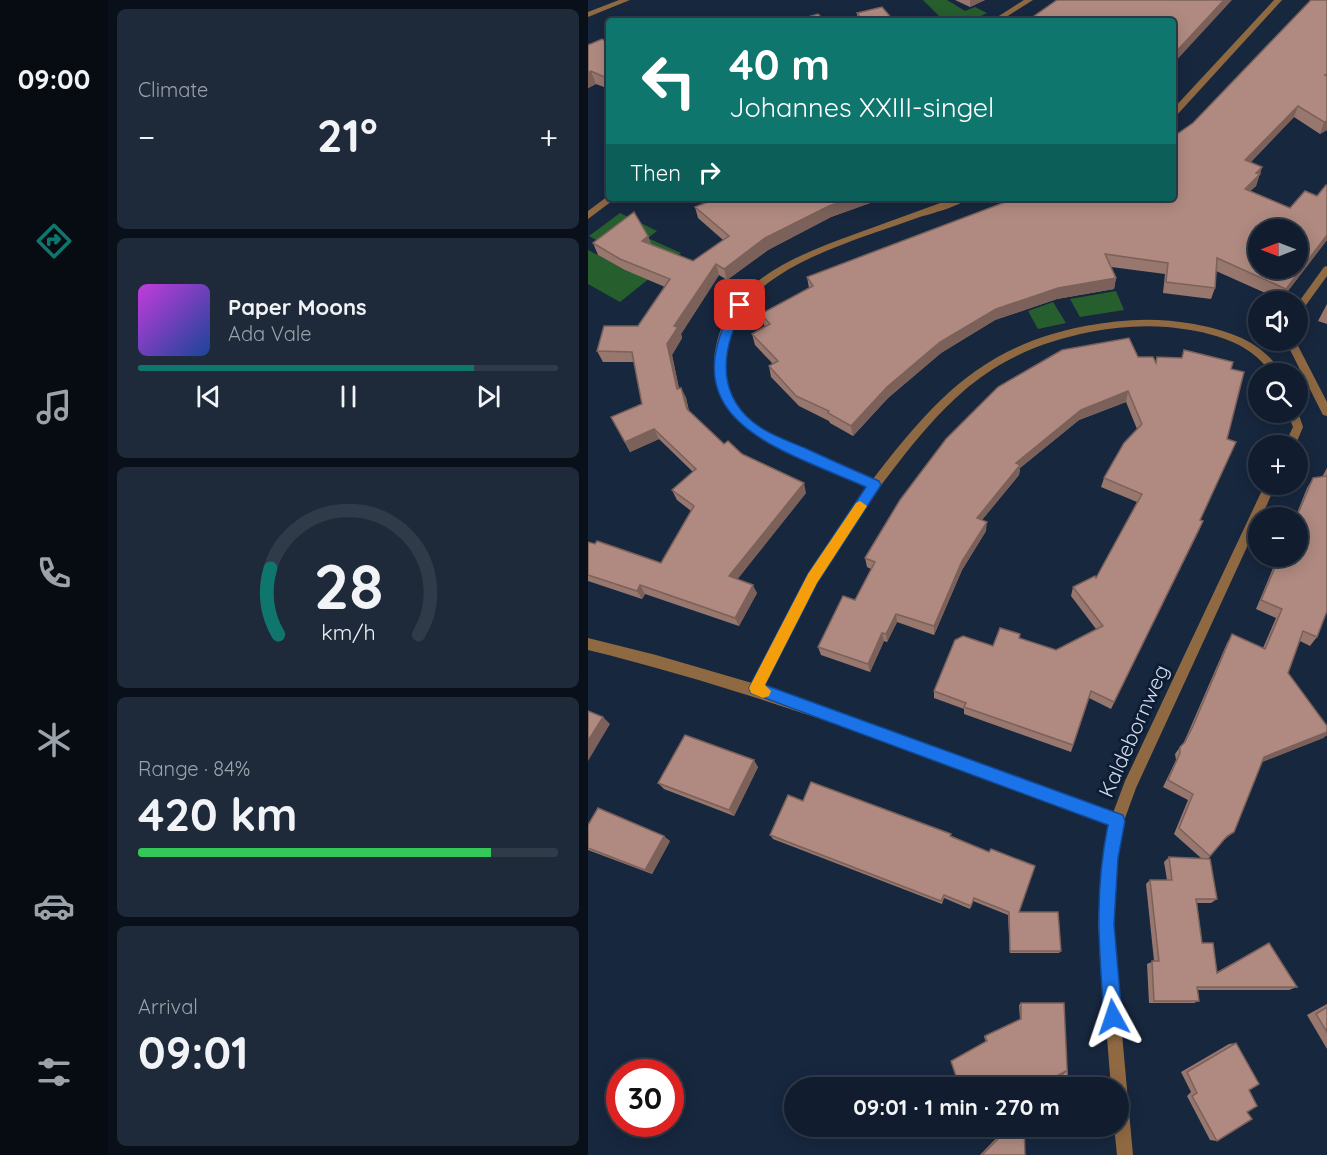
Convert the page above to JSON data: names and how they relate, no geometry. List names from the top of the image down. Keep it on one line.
{"streets":{"street":["Kaldebornweg"]},"north":"left","page":{"tabs":"09:00","tile":["Climate",["Range · 84%","420 km"],["Arrival","09:01"]],"turn":["40 m","Johannes XXIII-singel"],"heat":["−","21°","+"],"then":"Then","map_buttons":["+","−"],"song":["Paper Moons","Ada Vale"],"limit":"30","trip":"09:01 · 1 min · 270 m","gauge":["28","km/h"]}}
